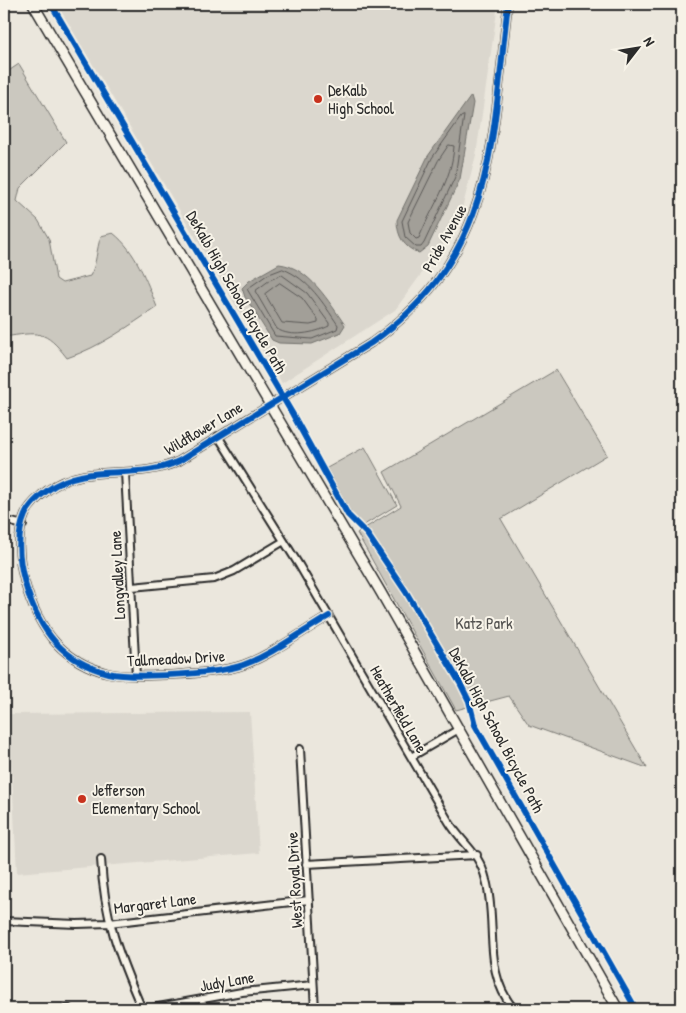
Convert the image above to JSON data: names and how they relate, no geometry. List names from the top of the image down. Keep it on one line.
{"streets":{"street":["Pride Avenue","Wildflower Lane","Longvalley Lane","Tallmeadow Drive","Heatherfield Lane","West Royal Drive","Margaret Lane","Judy Lane"],"cycle path":["DeKalb High School Bicycle Path"]},"crossings":[["Pride Avenue","Wildflower Lane"],["Wildflower Lane","Longvalley Lane"],["Wildflower Lane","Tallmeadow Drive"],["Wildflower Lane","Heatherfield Lane"],["Longvalley Lane","Tallmeadow Drive"],["Tallmeadow Drive","Heatherfield Lane"],["West Royal Drive","Margaret Lane"],["West Royal Drive","Judy Lane"]],"parks":["Katz Park"],"places":["DeKalb High School","Jefferson Elementary School"],"north":"top right"}
